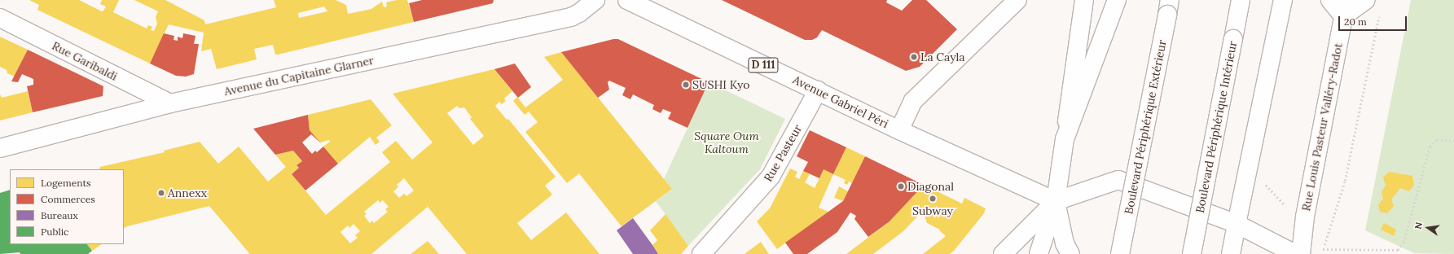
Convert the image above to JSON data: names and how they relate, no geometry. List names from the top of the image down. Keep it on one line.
{"streets":{"main road":["Rue Garibaldi","D 111","Avenue du Capitaine Glarner","Avenue Gabriel Péri","Boulevard Périphérique Extérieur","Boulevard Périphérique Intérieur","Rue Louis Pasteur Valléry-Radot","Rue Pasteur"]},"crossings":[["Rue Garibaldi","Avenue du Capitaine Glarner"],["Avenue Gabriel Péri","Rue Pasteur"]],"parks":["Square Oum Kaltoum"],"places":["La Cayla","SUSHI Kyo","Diagonal","Annexx","Subway"],"legend":["Logements","Commerces","Bureaux","Public"],"scale_bar":"20 m","north":"left"}
